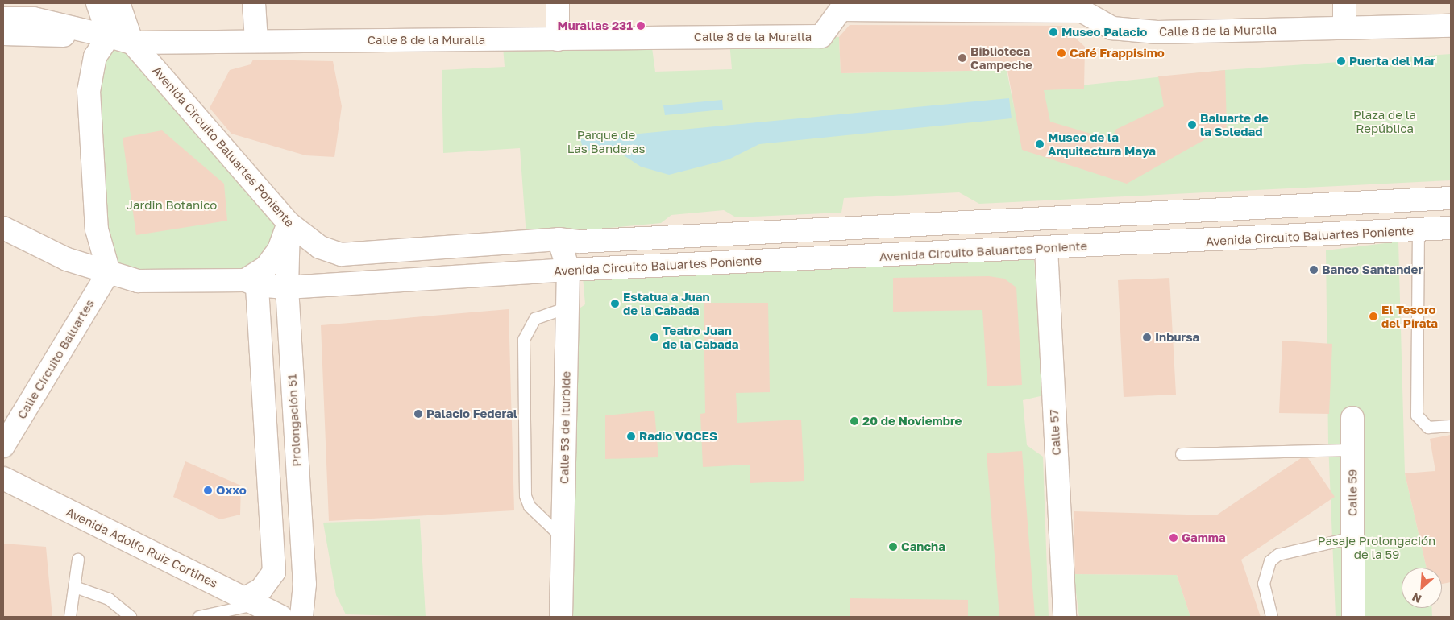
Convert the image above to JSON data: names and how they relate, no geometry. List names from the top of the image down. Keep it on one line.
{"streets":{"main road":["Calle 8 de la Muralla","Avenida Circuito Baluartes Poniente","Calle Circuito Baluartes","Prolongación 51","Calle 53 de Iturbide","Calle 57","Calle 59","Avenida Adolfo Ruiz Cortines"]},"crossings":[["Calle 8 de la Muralla","Avenida Circuito Baluartes Poniente"],["Avenida Circuito Baluartes Poniente","Calle Circuito Baluartes"],["Avenida Circuito Baluartes Poniente","Prolongación 51"],["Avenida Circuito Baluartes Poniente","Calle 53 de Iturbide"],["Avenida Circuito Baluartes Poniente","Calle 57"]],"parks":["Plaza de la República","Parque de Las Banderas","Jardin Botanico","Pasaje Prolongación de la 59"],"places":["Murallas 231","Museo Palacio","Café Frappisimo","Biblioteca Campeche","Puerta del Mar","Baluarte de la Soledad","Museo de la Arquitectura Maya","Banco Santander","Estatua a Juan de la Cabada","El Tesoro del Pirata","Teatro Juan de la Cabada","Inbursa","Palacio Federal","20 de Noviembre","Radio VOCES","Oxxo","Gamma","Cancha"],"north":"bottom left"}
